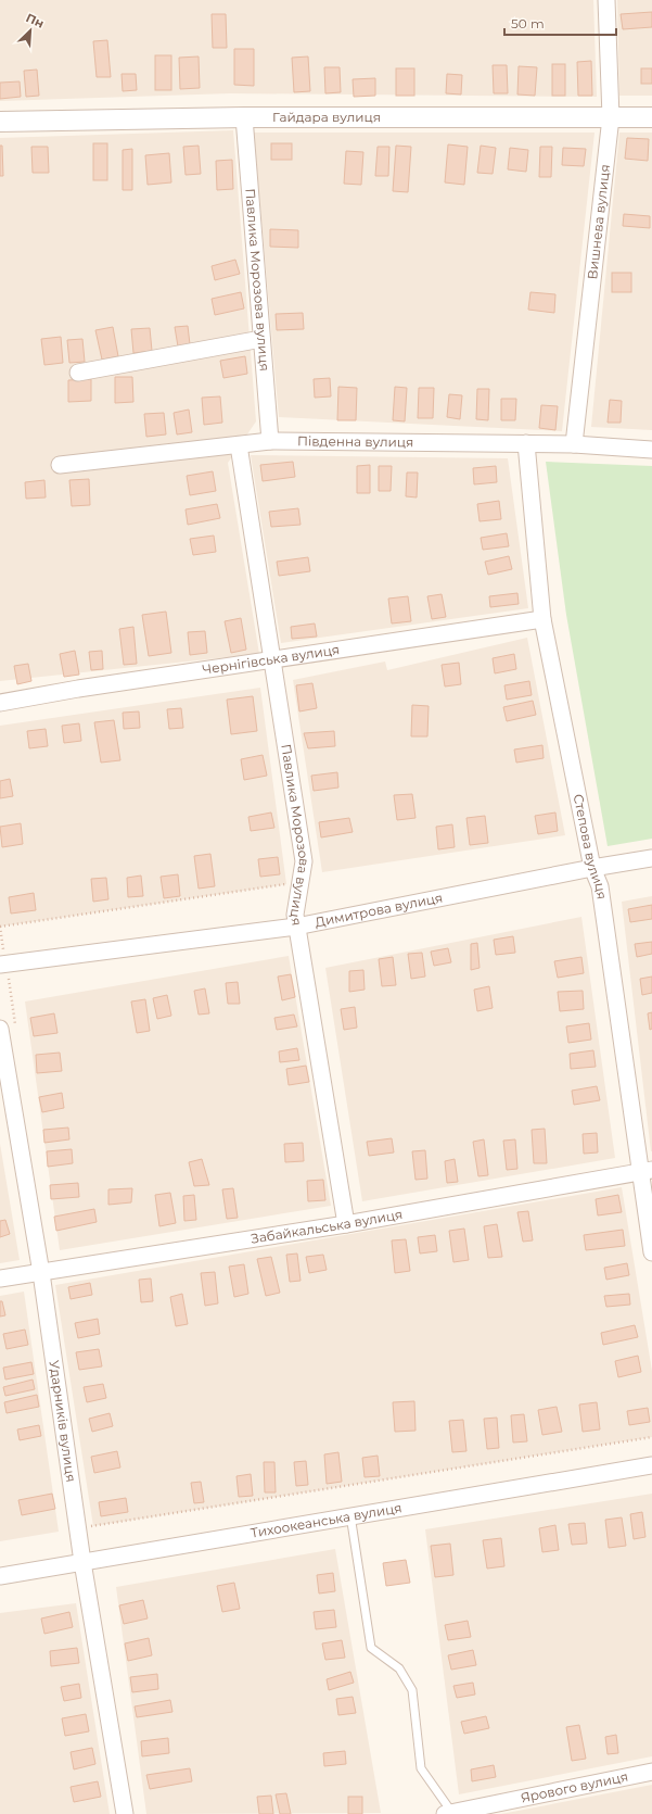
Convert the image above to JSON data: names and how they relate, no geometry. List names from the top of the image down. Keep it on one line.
{"streets":{"street":["Гайдара вулиця","Вишнева вулиця","Павлика Морозова вулиця","Південна вулиця","Чернігівська вулиця","Степова вулиця","Димитрова вулиця","Забайкальська вулиця","Ударників вулиця","Тихоокеанська вулиця","Ярового вулиця"]},"crossings":[["Гайдара вулиця","Вишнева вулиця"],["Гайдара вулиця","Павлика Морозова вулиця"],["Вишнева вулиця","Південна вулиця"],["Павлика Морозова вулиця","Південна вулиця"],["Павлика Морозова вулиця","Чернігівська вулиця"],["Павлика Морозова вулиця","Димитрова вулиця"],["Павлика Морозова вулиця","Забайкальська вулиця"],["Південна вулиця","Степова вулиця"],["Чернігівська вулиця","Степова вулиця"],["Степова вулиця","Димитрова вулиця"],["Степова вулиця","Забайкальська вулиця"],["Забайкальська вулиця","Ударників вулиця"],["Ударників вулиця","Тихоокеанська вулиця"]],"scale_bar":"50 m","north":"top right"}
